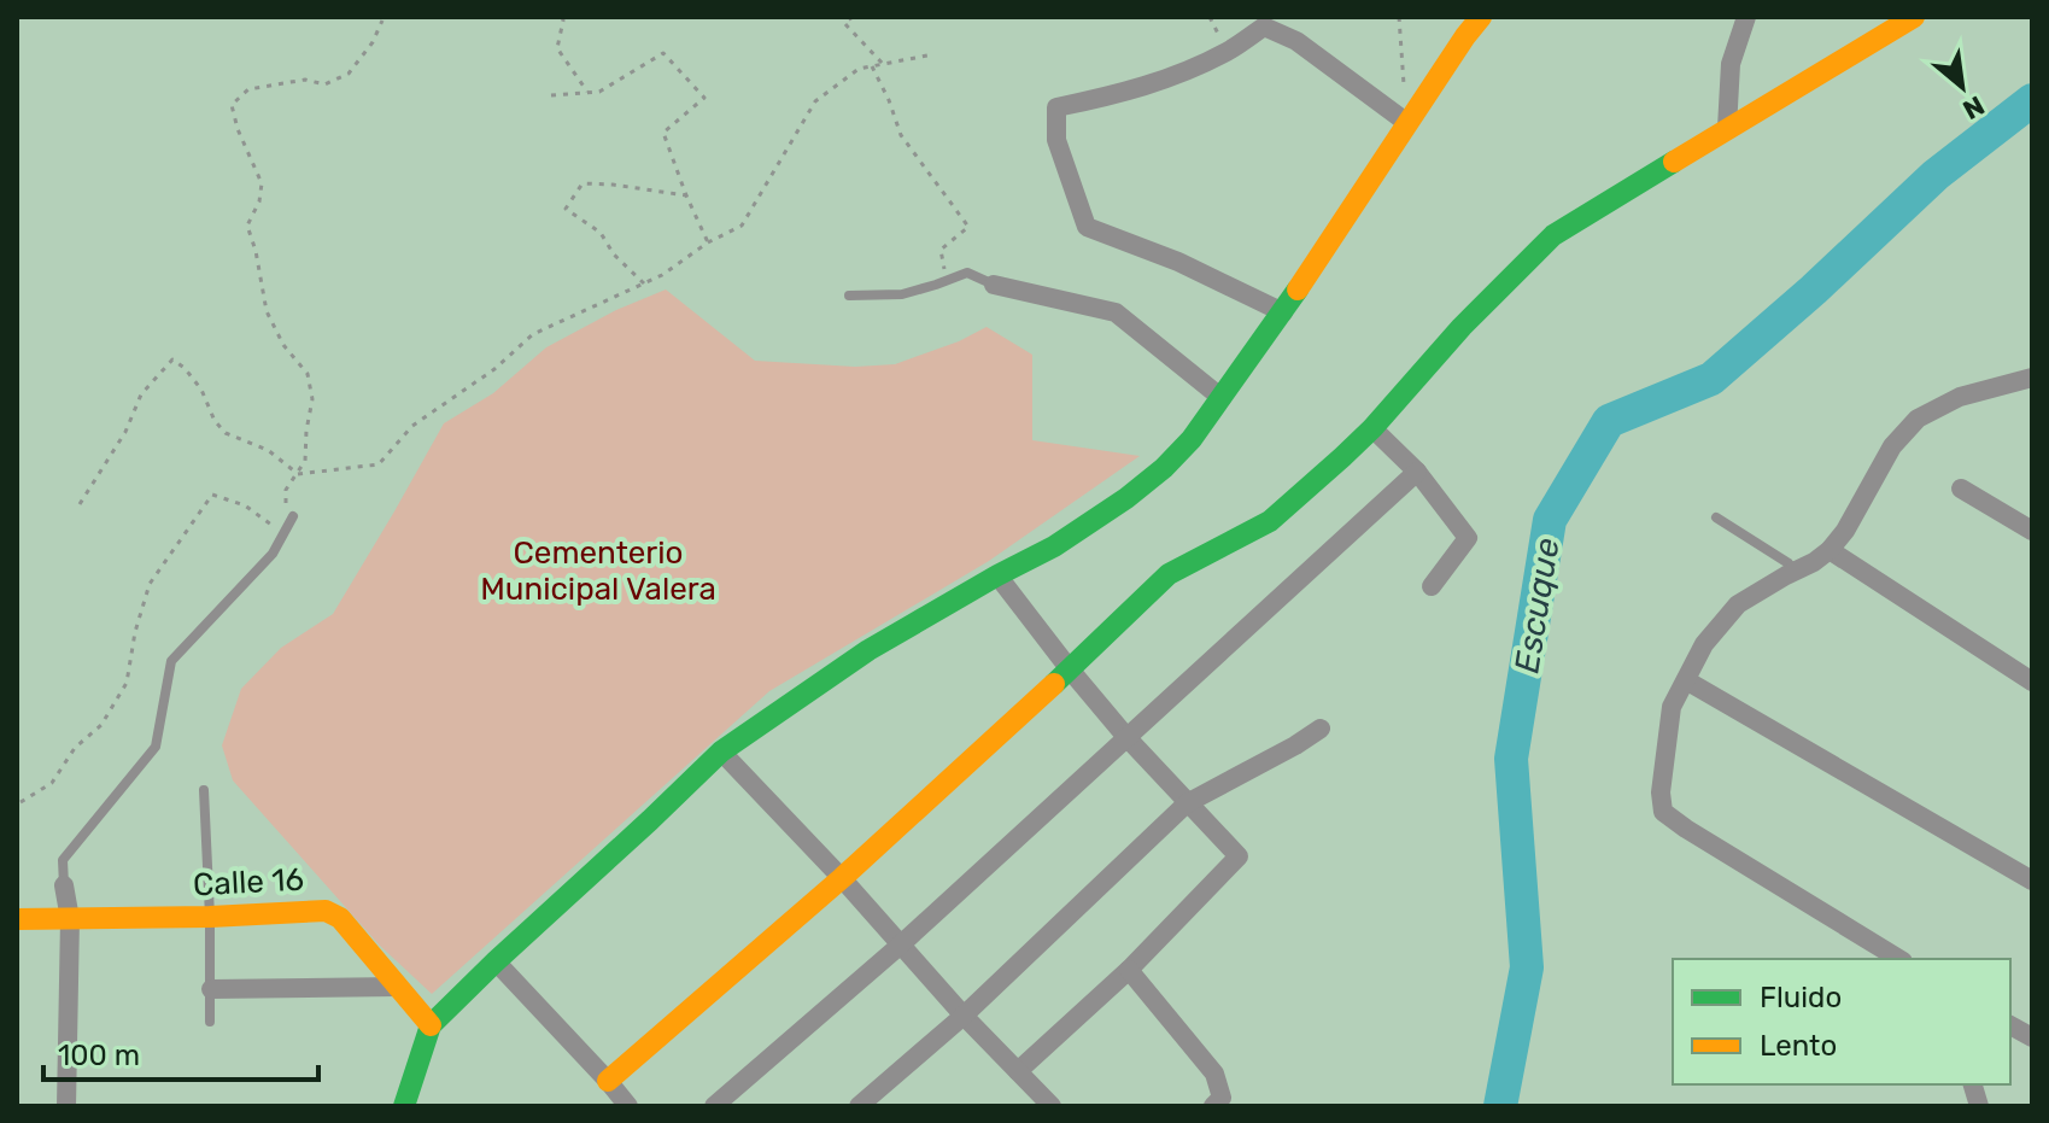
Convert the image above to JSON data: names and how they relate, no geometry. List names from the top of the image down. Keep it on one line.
{"streets":{"main road":["Calle 16"]},"water":["Escuque"],"parks":["Cementerio Municipal Valera"],"legend":["Fluido","Lento"],"scale_bar":"100 m","north":"bottom right"}
